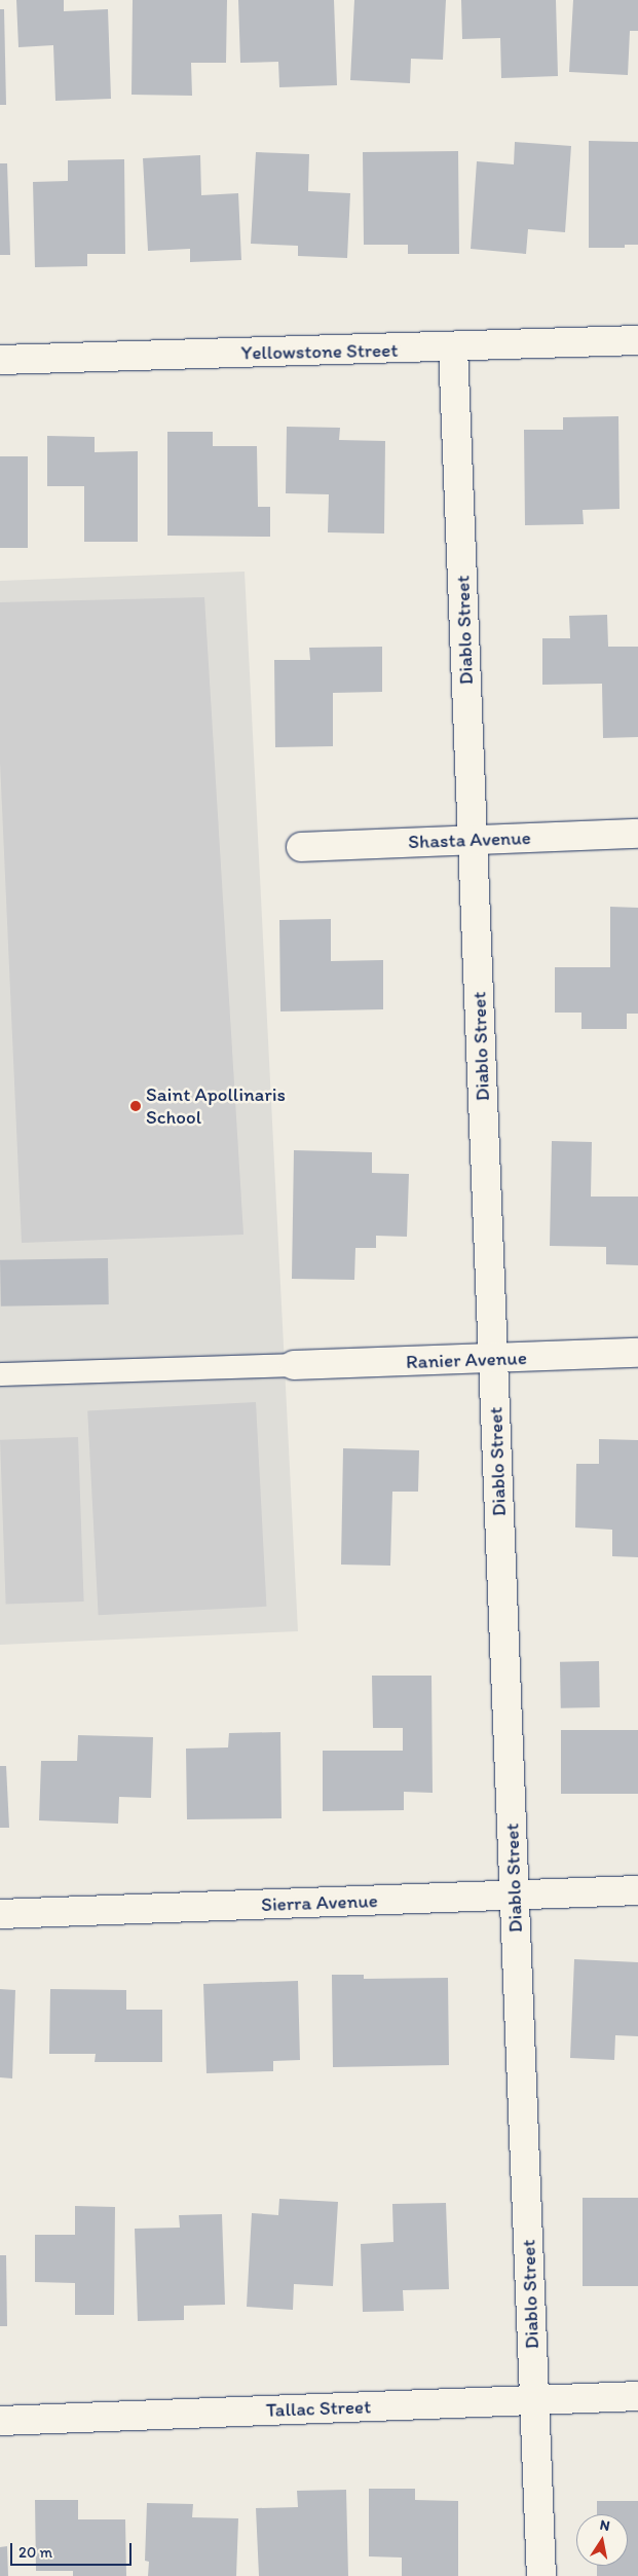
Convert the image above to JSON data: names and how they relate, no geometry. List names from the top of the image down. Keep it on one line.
{"streets":{"street":["Yellowstone Street","Diablo Street","Shasta Avenue","Ranier Avenue","Sierra Avenue","Tallac Street"]},"crossings":[["Yellowstone Street","Diablo Street"],["Diablo Street","Shasta Avenue"],["Diablo Street","Ranier Avenue"],["Diablo Street","Sierra Avenue"],["Diablo Street","Tallac Street"]],"places":["Saint Apollinaris School"],"scale_bar":"20 m","north":"top"}
